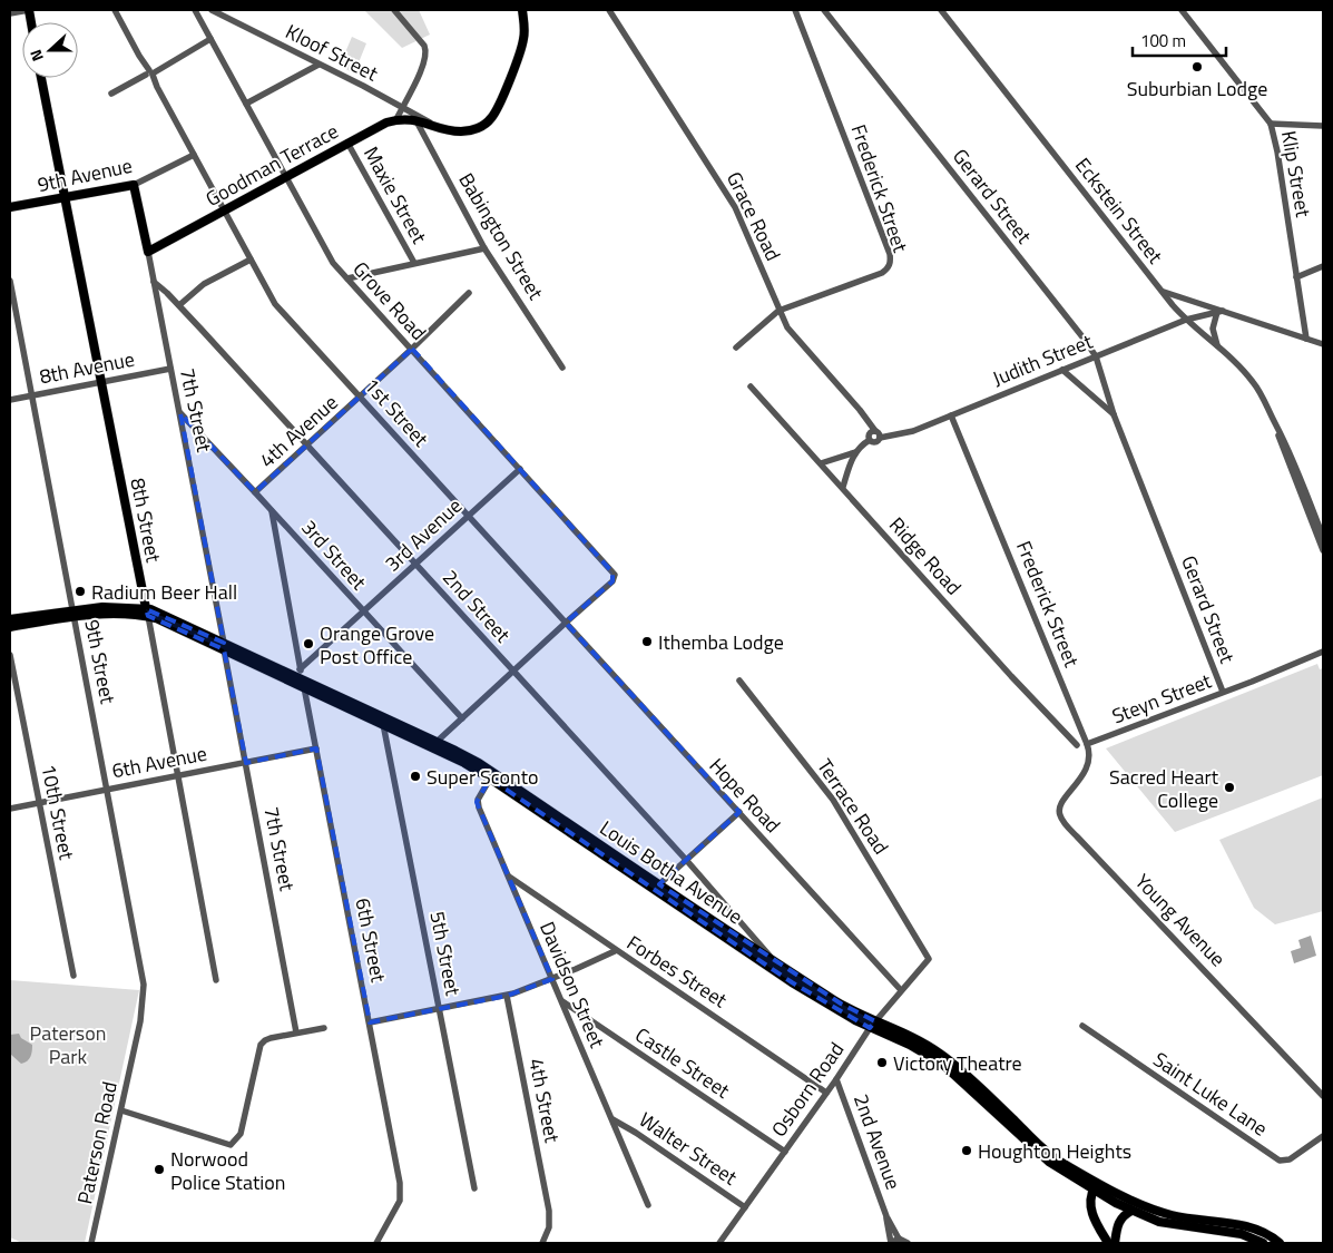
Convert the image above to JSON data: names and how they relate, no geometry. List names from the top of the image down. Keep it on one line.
{"streets":{"main road":["Goodman Terrace","9th Avenue","7th Street","8th Street","Louis Botha Avenue"],"street":["Kloof Street","Klip Street","Frederick Street","Maxie Street","Gerard Street","Eckstein Street","Grace Road","Babington Street","Grove Road","Judith Street","8th Avenue","1st Street","4th Avenue","3rd Avenue","3rd Street","Ridge Road","2nd Street","9th Street","Steyn Street","6th Avenue","Hope Road","Terrace Road","10th Street","Young Avenue","6th Street","5th Street","Forbes Street","Davidson Street","Castle Street","Osborn Road","Saint Luke Lane","4th Street","2nd Avenue","Paterson Road","Walter Street"]},"crossings":[["Kloof Street","Goodman Terrace"],["Goodman Terrace","Maxie Street"],["Goodman Terrace","Babington Street"],["Goodman Terrace","Grove Road"],["Goodman Terrace","7th Street"],["Goodman Terrace","1st Street"],["9th Avenue","7th Street"],["9th Avenue","1st Street"],["9th Avenue","8th Street"],["Frederick Street","Grace Road"],["Frederick Street","Judith Street"],["Frederick Street","Steyn Street"],["Frederick Street","Young Avenue"],["Gerard Street","Judith Street"],["Gerard Street","Steyn Street"],["Eckstein Street","Judith Street"],["Grace Road","Judith Street"],["Grove Road","1st Street"],["Grove Road","4th Avenue"],["Grove Road","3rd Avenue"],["Grove Road","Hope Road"],["8th Avenue","7th Street"],["8th Avenue","8th Street"],["8th Avenue","9th Street"],["7th Street","3rd Street"],["7th Street","2nd Street"],["7th Street","6th Avenue"],["7th Street","Louis Botha Avenue"],["1st Street","4th Avenue"],["1st Street","3rd Avenue"],["1st Street","Hope Road"],["4th Avenue","3rd Street"],["4th Avenue","2nd Street"],["8th Street","6th Avenue"],["8th Street","Louis Botha Avenue"],["3rd Avenue","3rd Street"],["3rd Avenue","2nd Street"],["3rd Avenue","6th Street"],["3rd Street","6th Street"],["2nd Street","Louis Botha Avenue"],["9th Street","6th Avenue"],["9th Street","Louis Botha Avenue"],["9th Street","Paterson Road"],["Steyn Street","Young Avenue"],["6th Avenue","10th Street"],["6th Avenue","6th Street"],["Hope Road","Osborn Road"],["Terrace Road","Osborn Road"],["Louis Botha Avenue","6th Street"],["Louis Botha Avenue","5th Street"],["Louis Botha Avenue","Davidson Street"],["Louis Botha Avenue","Osborn Road"],["Forbes Street","Davidson Street"],["Forbes Street","Osborn Road"],["Davidson Street","Castle Street"],["Davidson Street","Walter Street"],["Castle Street","Osborn Road"],["Osborn Road","2nd Avenue"],["Osborn Road","Walter Street"]],"parks":["Paterson Park"],"places":["Suburbian Lodge","Radium Beer Hall","Ithemba Lodge","Orange Grove Post Office","Super Sconto","Sacred Heart College","Victory Theatre","Houghton Heights","Norwood Police Station"],"scale_bar":"100 m","north":"left"}
